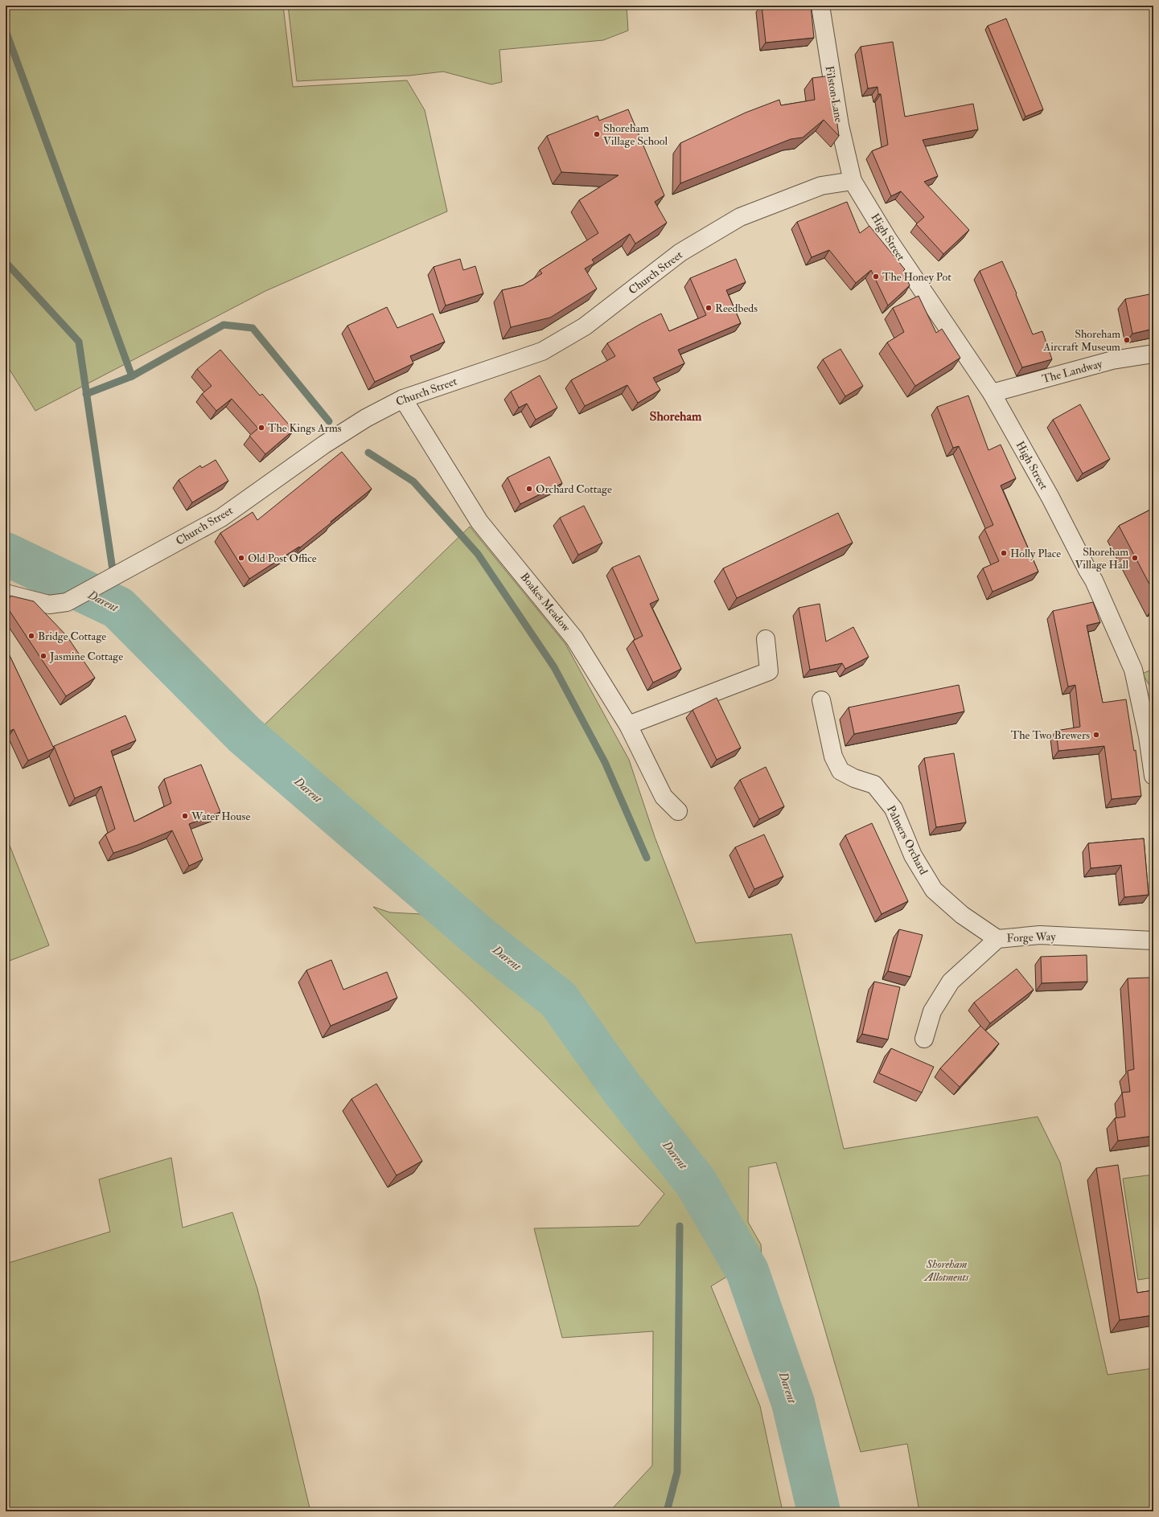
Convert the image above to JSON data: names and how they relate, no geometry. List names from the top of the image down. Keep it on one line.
{"streets":{"street":["Filston Lane","High Street","Church Street","The Landway","Boakes Meadow","Palmers Orchard","Forge Way"]},"crossings":[["Filston Lane","High Street"],["Filston Lane","Church Street"],["High Street","Church Street"],["High Street","The Landway"],["Church Street","Boakes Meadow"],["Palmers Orchard","Forge Way"]],"districts":["Shoreham"],"water":["Darent"],"parks":["Shoreham Allotments"],"places":["Shoreham Village School","The Honey Pot","Reedbeds","Shoreham Aircraft Museum","The Kings Arms","Orchard Cottage","Holly Place","Old Post Office","Shoreham Village Hall","Bridge Cottage","Jasmine Cottage","The Two Brewers","Water House"]}
